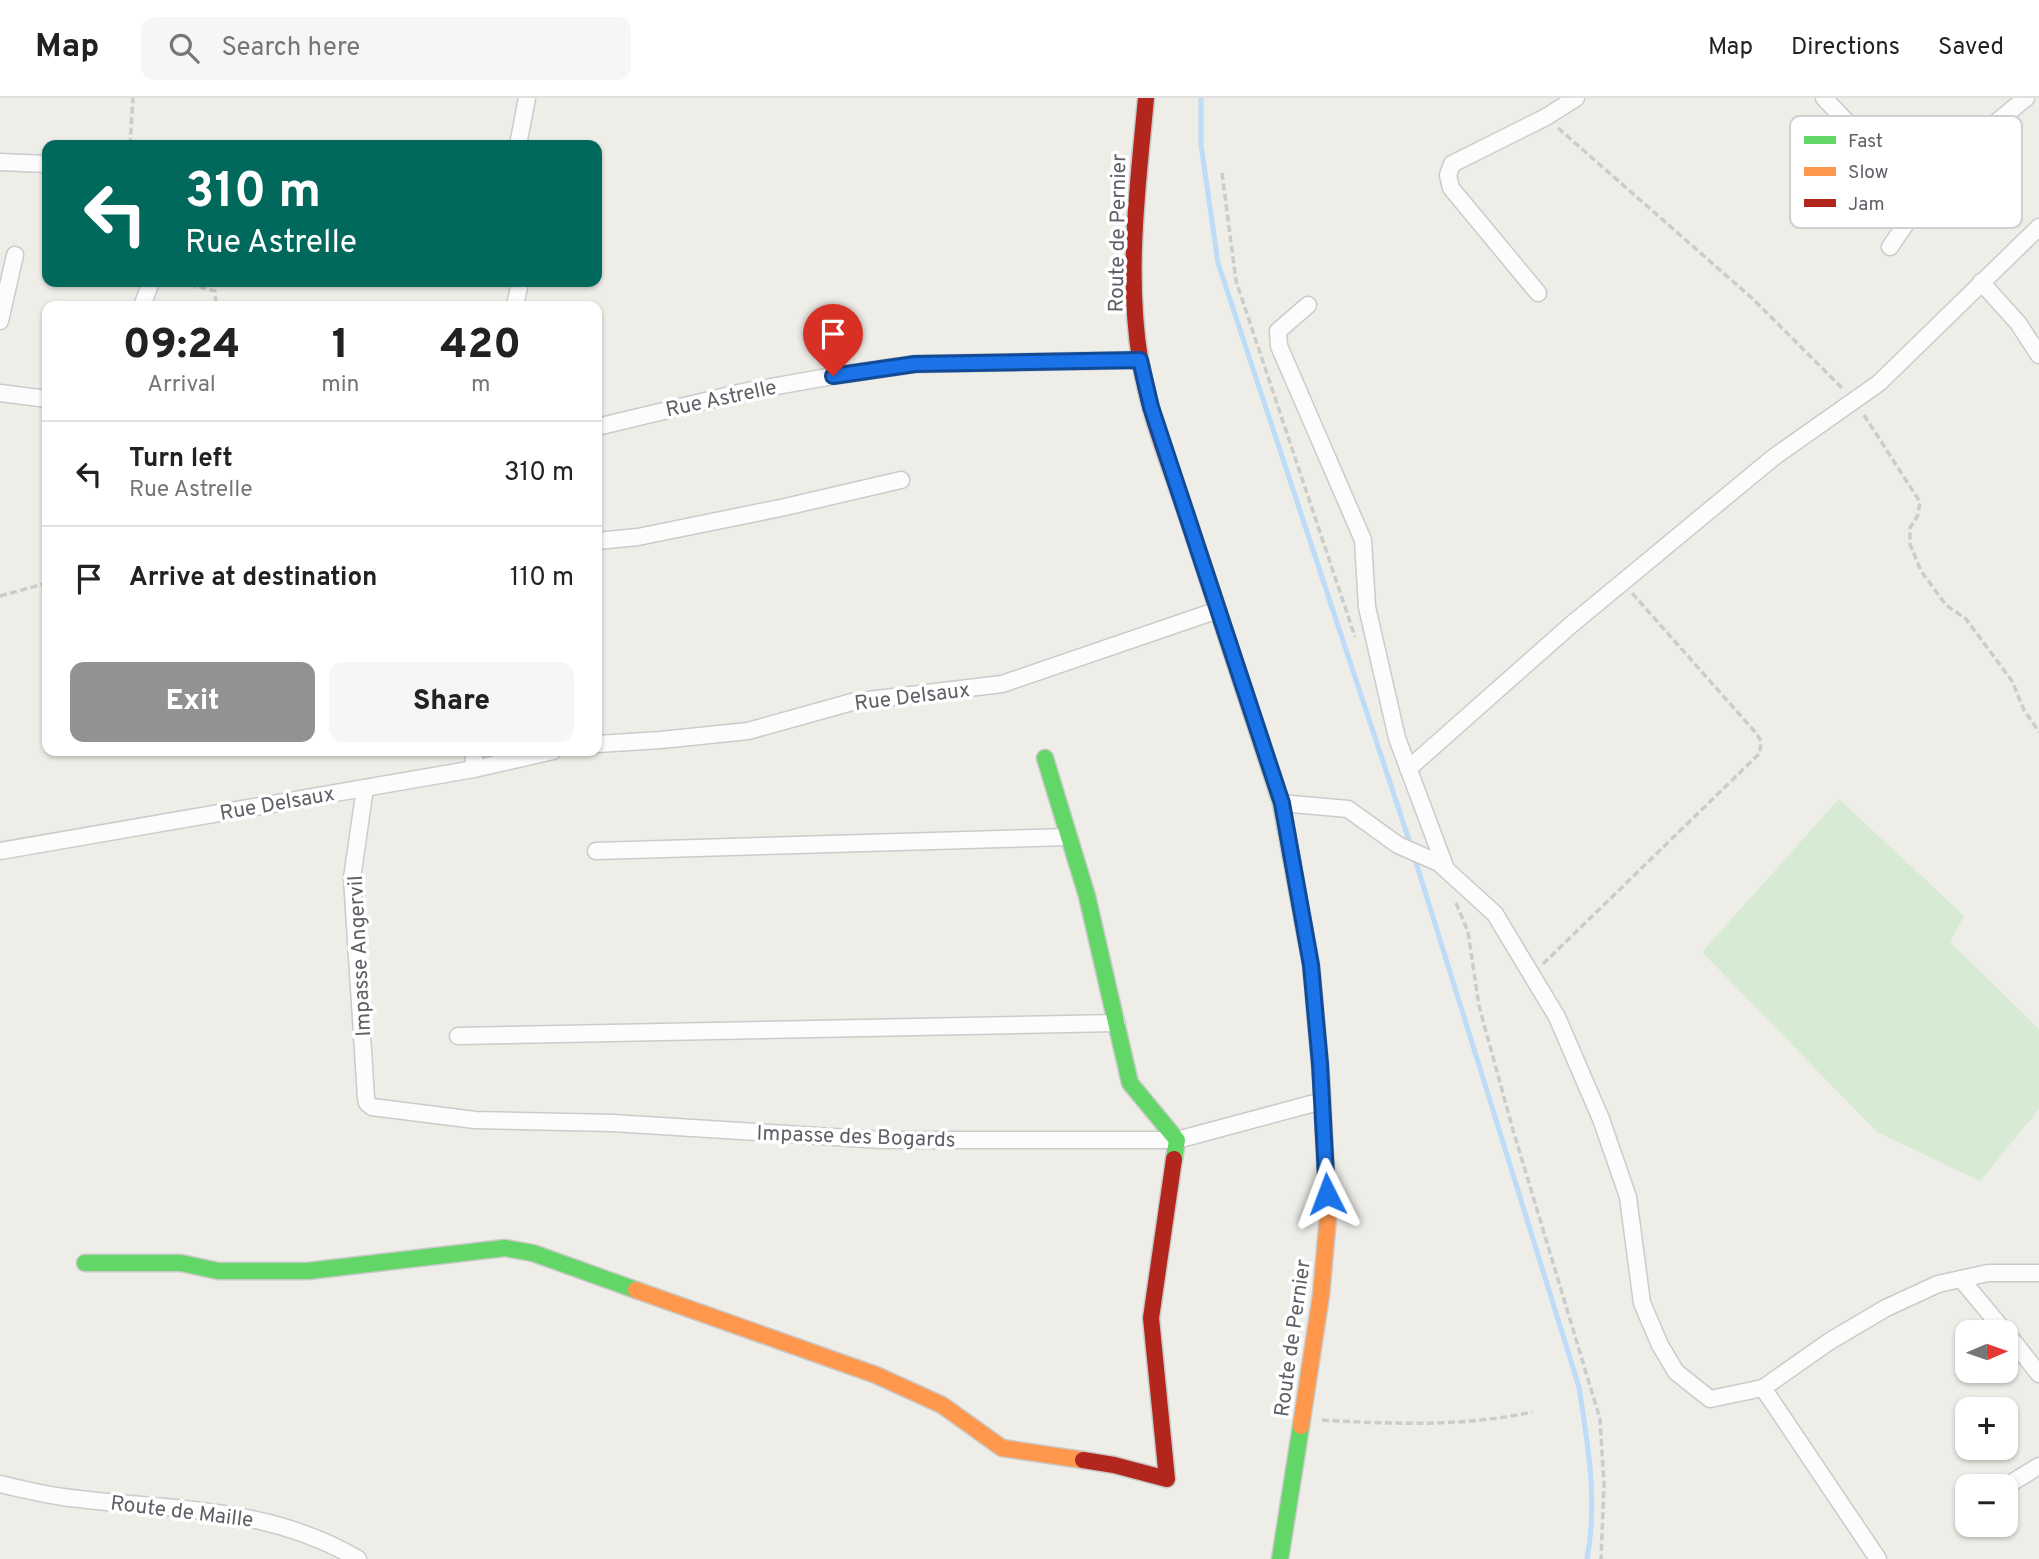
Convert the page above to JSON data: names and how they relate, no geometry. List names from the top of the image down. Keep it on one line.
{"streets":{"street":["Route de Pernier","Rue Astrelle","Rue Delsaux","Impasse Angervil","Impasse des Bogards","Route de Maille"]},"crossings":[["Route de Pernier","Rue Astrelle"],["Route de Pernier","Rue Delsaux"],["Route de Pernier","Impasse des Bogards"],["Rue Delsaux","Impasse Angervil"],["Impasse Angervil","Impasse des Bogards"]],"legend":["Fast","Slow","Jam"],"north":"right","page":{"header":"Map","search":"Search here","nav":["Map","Directions","Saved"],"turn":["310 m","Rue Astrelle"],"eta":["09:24","Arrival","1","min","420","m"],"list":[{"name":"Turn left","note":"Rue Astrelle","value":"310 m"},{"name":"Arrive at destination","value":"110 m"}],"buttons":["Exit","Share"],"map_buttons":["+","−"]}}
